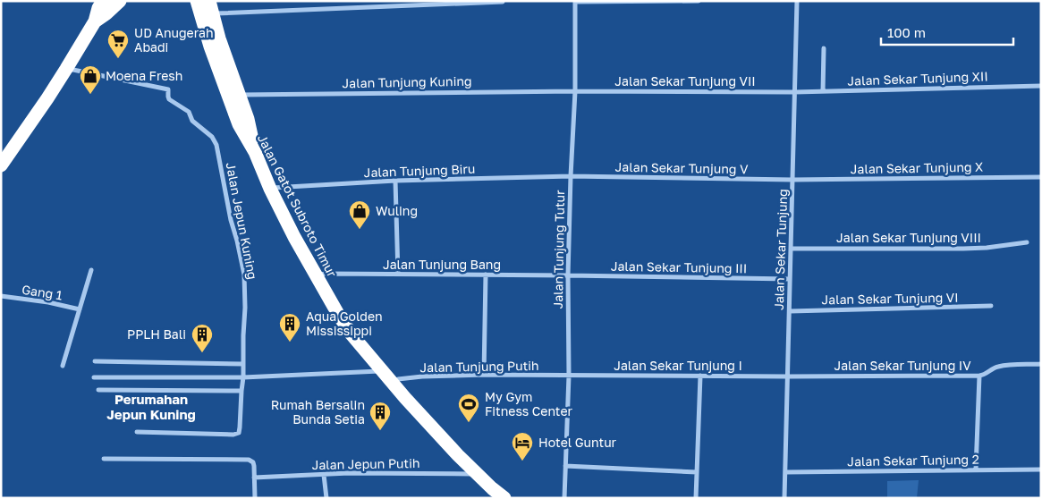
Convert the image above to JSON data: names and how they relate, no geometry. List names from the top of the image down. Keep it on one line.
{"streets":{"highway":["Jalan Gatot Subroto Timur"],"street":["Jalan Sekar Tunjung XII","Jalan Sekar Tunjung VII","Jalan Tunjung Kuning","Jalan Sekar Tunjung V","Jalan Sekar Tunjung X","Jalan Tunjung Biru","Jalan Jepun Kuning","Jalan Sekar Tunjung VIII","Jalan Tunjung Tutur","Jalan Sekar Tunjung","Jalan Tunjung Bang","Jalan Sekar Tunjung III","Gang 1","Jalan Sekar Tunjung VI","Jalan Sekar Tunjung I","Jalan Sekar Tunjung IV","Jalan Tunjung Putih","Jalan Sekar Tunjung 2","Jalan Jepun Putih"]},"crossings":[["Jalan Sekar Tunjung XII","Jalan Sekar Tunjung VII"],["Jalan Sekar Tunjung XII","Jalan Sekar Tunjung"],["Jalan Sekar Tunjung VII","Jalan Tunjung Kuning"],["Jalan Sekar Tunjung VII","Jalan Tunjung Tutur"],["Jalan Sekar Tunjung VII","Jalan Sekar Tunjung"],["Jalan Tunjung Kuning","Jalan Tunjung Tutur"],["Jalan Sekar Tunjung V","Jalan Sekar Tunjung X"],["Jalan Sekar Tunjung V","Jalan Tunjung Biru"],["Jalan Sekar Tunjung V","Jalan Tunjung Tutur"],["Jalan Sekar Tunjung V","Jalan Sekar Tunjung"],["Jalan Sekar Tunjung X","Jalan Sekar Tunjung"],["Jalan Tunjung Biru","Jalan Gatot Subroto Timur"],["Jalan Tunjung Biru","Jalan Tunjung Tutur"],["Jalan Gatot Subroto Timur","Jalan Tunjung Bang"],["Jalan Gatot Subroto Timur","Jalan Tunjung Putih"],["Jalan Gatot Subroto Timur","Jalan Jepun Putih"],["Jalan Sekar Tunjung VIII","Jalan Sekar Tunjung"],["Jalan Tunjung Tutur","Jalan Tunjung Bang"],["Jalan Tunjung Tutur","Jalan Sekar Tunjung III"],["Jalan Tunjung Tutur","Jalan Sekar Tunjung I"],["Jalan Tunjung Tutur","Jalan Tunjung Putih"],["Jalan Sekar Tunjung","Jalan Sekar Tunjung III"],["Jalan Sekar Tunjung","Jalan Sekar Tunjung VI"],["Jalan Sekar Tunjung","Jalan Sekar Tunjung I"],["Jalan Sekar Tunjung","Jalan Sekar Tunjung IV"],["Jalan Sekar Tunjung","Jalan Sekar Tunjung 2"],["Jalan Tunjung Bang","Jalan Sekar Tunjung III"],["Jalan Sekar Tunjung I","Jalan Sekar Tunjung IV"],["Jalan Sekar Tunjung I","Jalan Tunjung Putih"]],"districts":["Perumahan Jepun Kuning"],"places":{"supermarket":["UD Anugerah Abadi"],"shop":["Moena Fresh","Wuling"],"building":["Aqua Golden Mississippi","PPLH Bali","Rumah Bersalin Bunda Setia"],"sports":["My Gym Fitness Center"],"hotel":["Hotel Guntur"]},"scale_bar":"100 m"}
